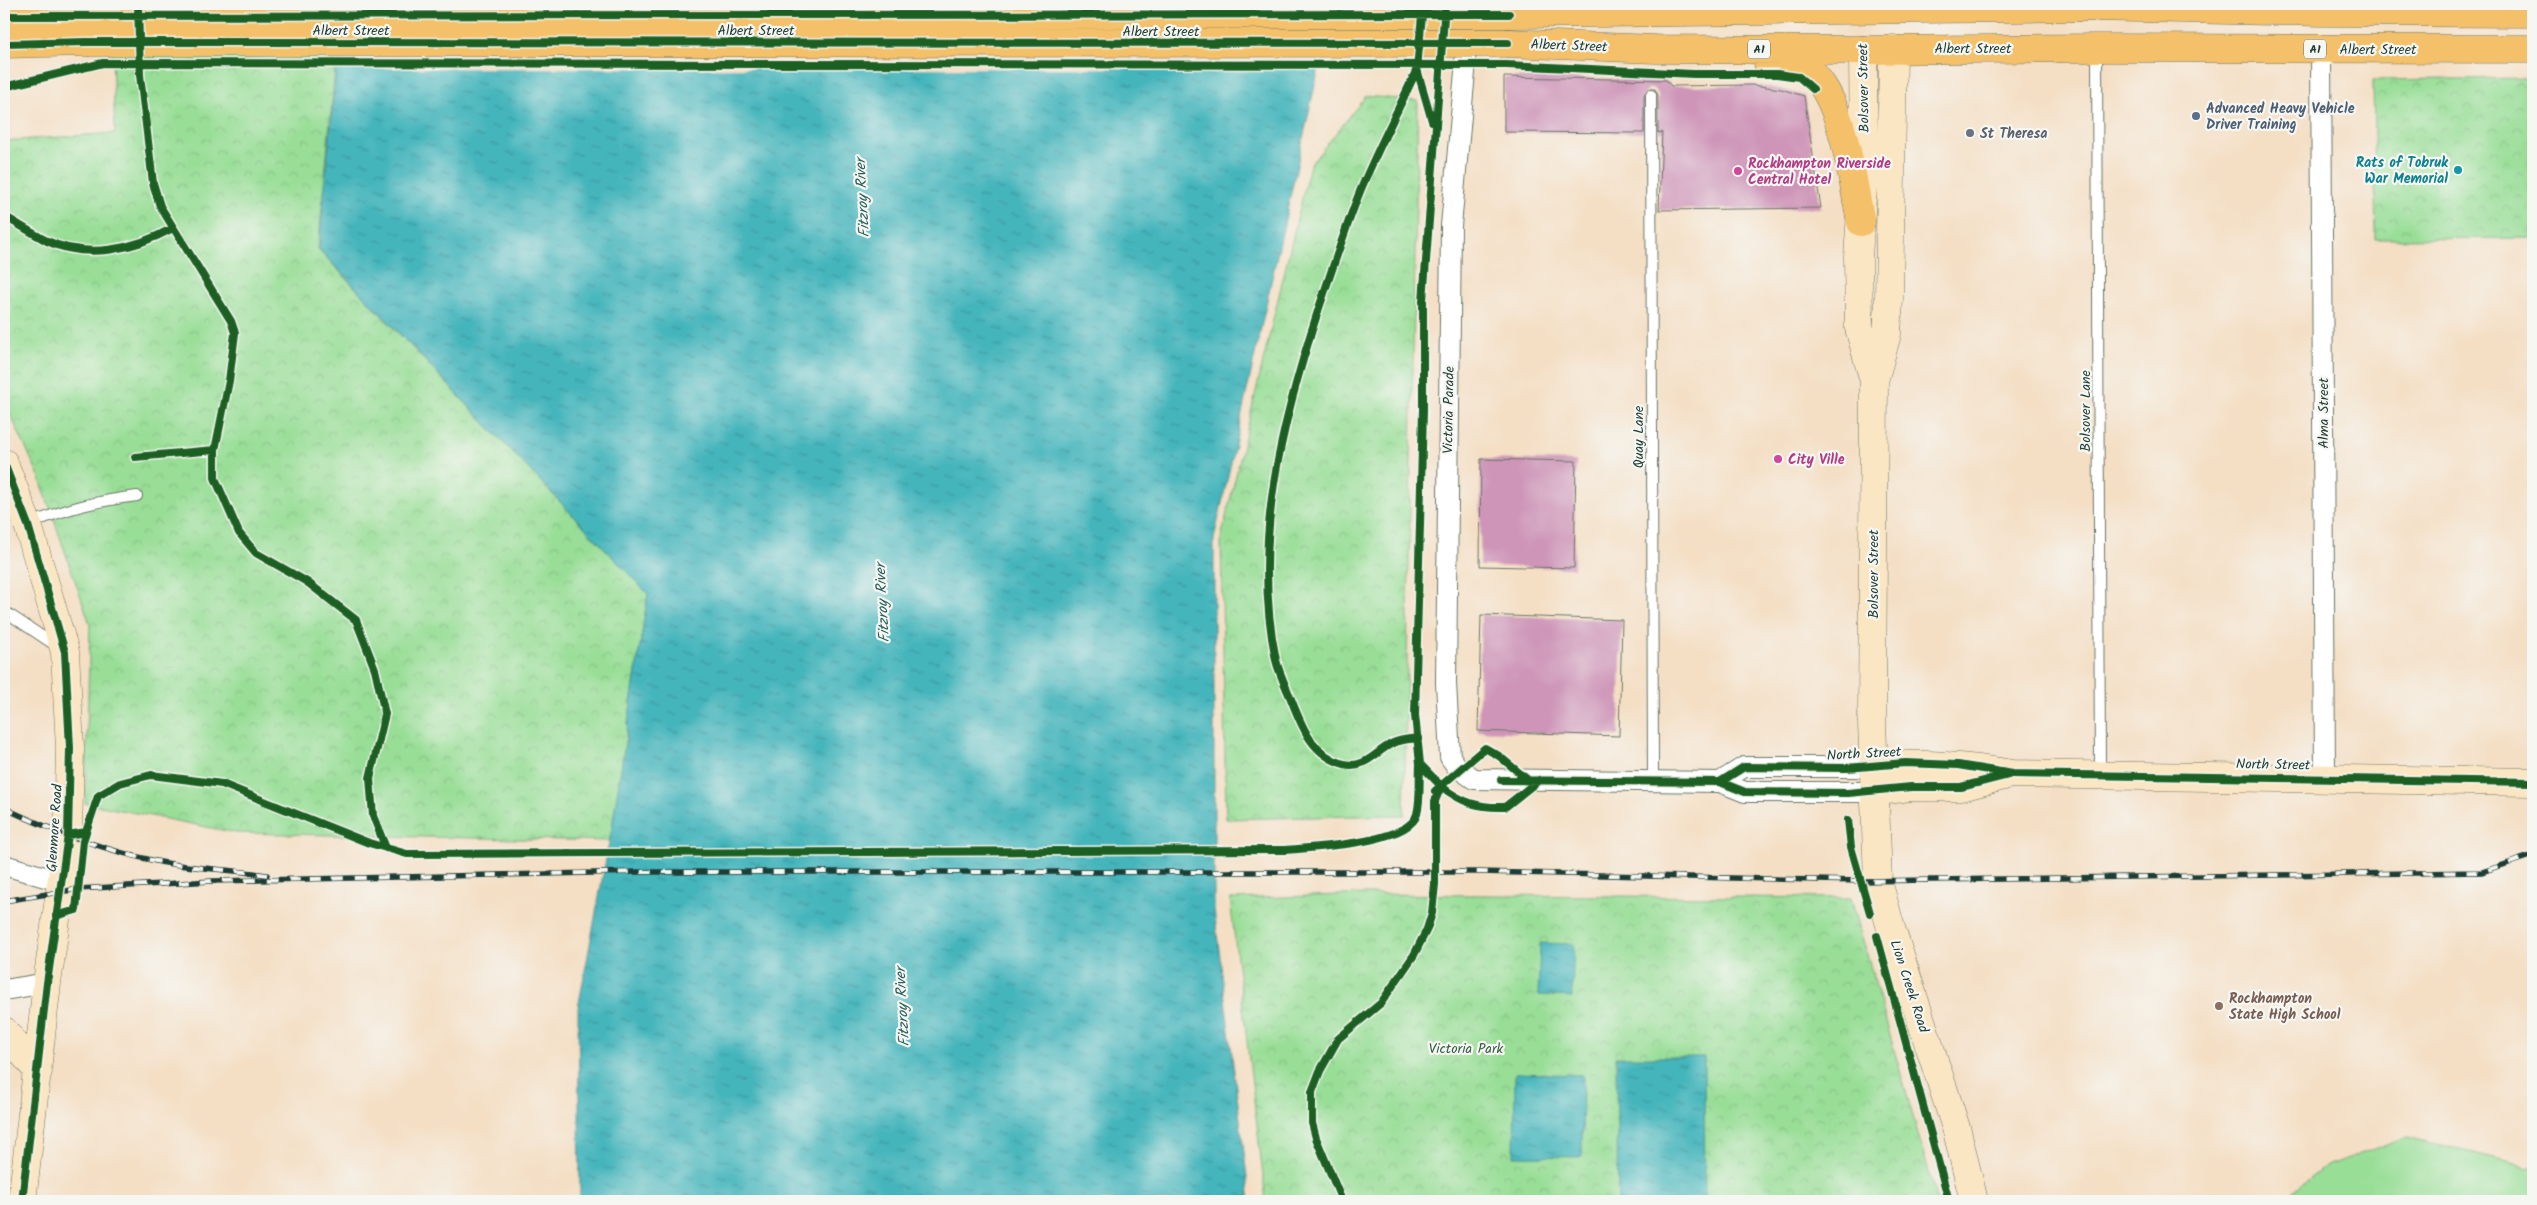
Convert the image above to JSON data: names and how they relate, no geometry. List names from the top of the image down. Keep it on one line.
{"streets":{"highway":["Albert Street","A1","Bolsover Street"],"street":["Victoria Parade","Alma Street","North Street","Glenmore Road","Lion Creek Road"],"lane":["Bolsover Lane","Quay Lane"]},"crossings":[["Albert Street","Bolsover Street"],["Albert Street","Bolsover Lane"],["Albert Street","Alma Street"],["Bolsover Street","North Street"],["Bolsover Street","Lion Creek Road"],["Victoria Parade","North Street"],["Bolsover Lane","North Street"],["Alma Street","North Street"],["Quay Lane","North Street"],["North Street","Lion Creek Road"]],"water":["Fitzroy River"],"parks":["Victoria Park"],"places":["Advanced Heavy Vehicle Driver Training","St Theresa","Rats of Tobruk War Memorial","Rockhampton Riverside Central Hotel","City Ville","Rockhampton State High School"]}
